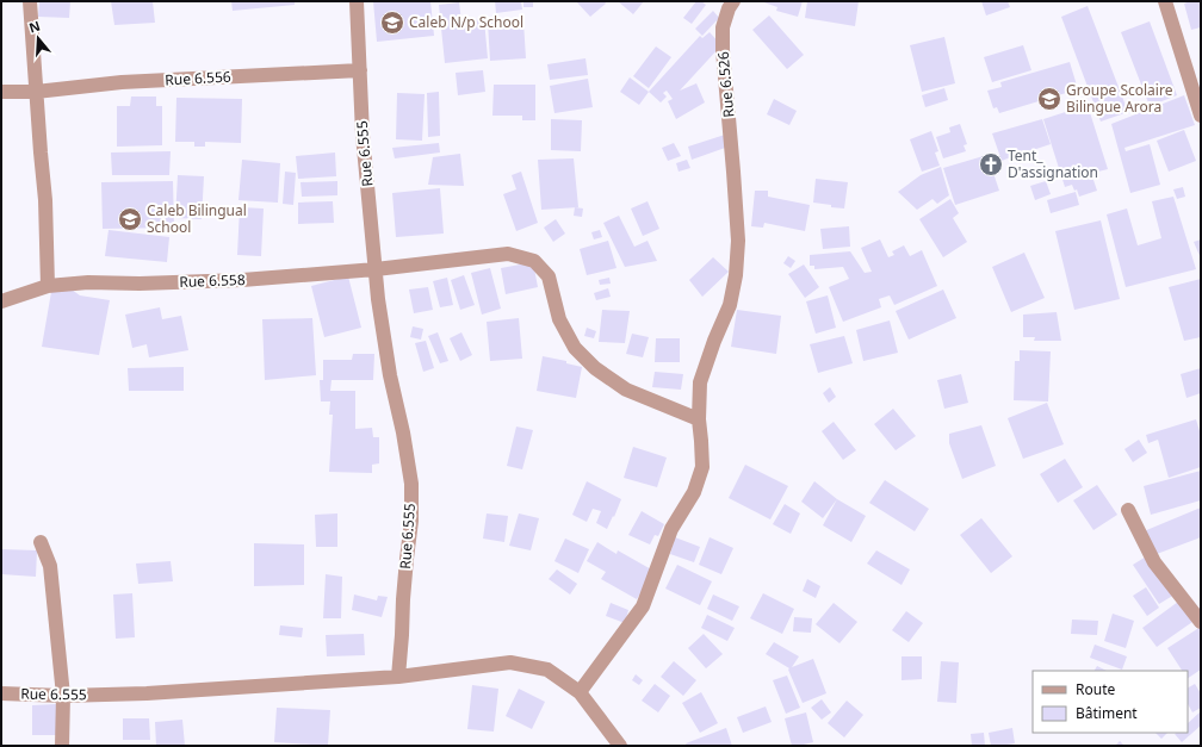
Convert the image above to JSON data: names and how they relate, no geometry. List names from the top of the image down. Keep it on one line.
{"streets":{"street":["Rue 6.556","Rue 6.526","Rue 6.555","Rue 6.558"]},"crossings":[["Rue 6.556","Rue 6.555"],["Rue 6.526","Rue 6.558"],["Rue 6.555","Rue 6.558"]],"places":{"school or university":["Caleb N/p School","Groupe Scolaire Bilingue Arora","Caleb Bilingual School"],"church":["Tent_ D'assignation"]},"legend":["Route","Bâtiment"],"north":"top"}
